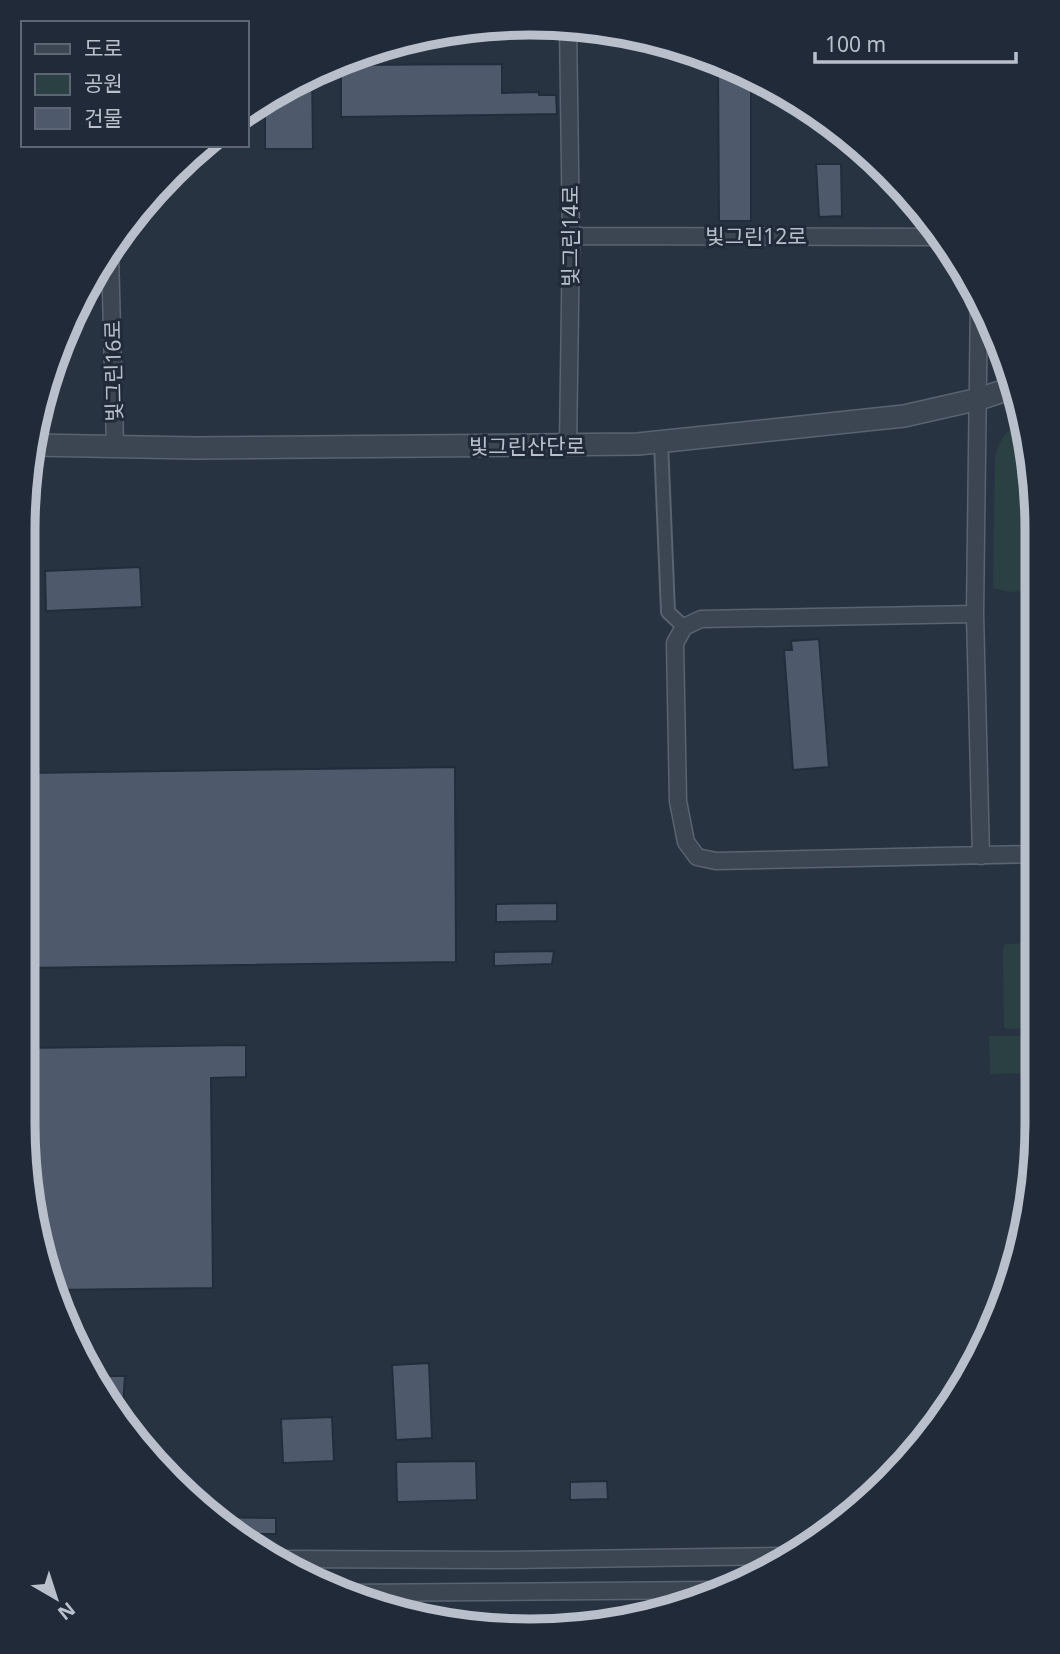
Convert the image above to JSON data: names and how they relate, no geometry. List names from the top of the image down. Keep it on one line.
{"streets":{"street":["빛그린14로","빛그린12로","빛그린16로","빛그린산단로"]},"crossings":[["빛그린14로","빛그린12로"],["빛그린14로","빛그린산단로"],["빛그린16로","빛그린산단로"]],"legend":["도로","공원","건물"],"scale_bar":"100 m","north":"bottom right"}
